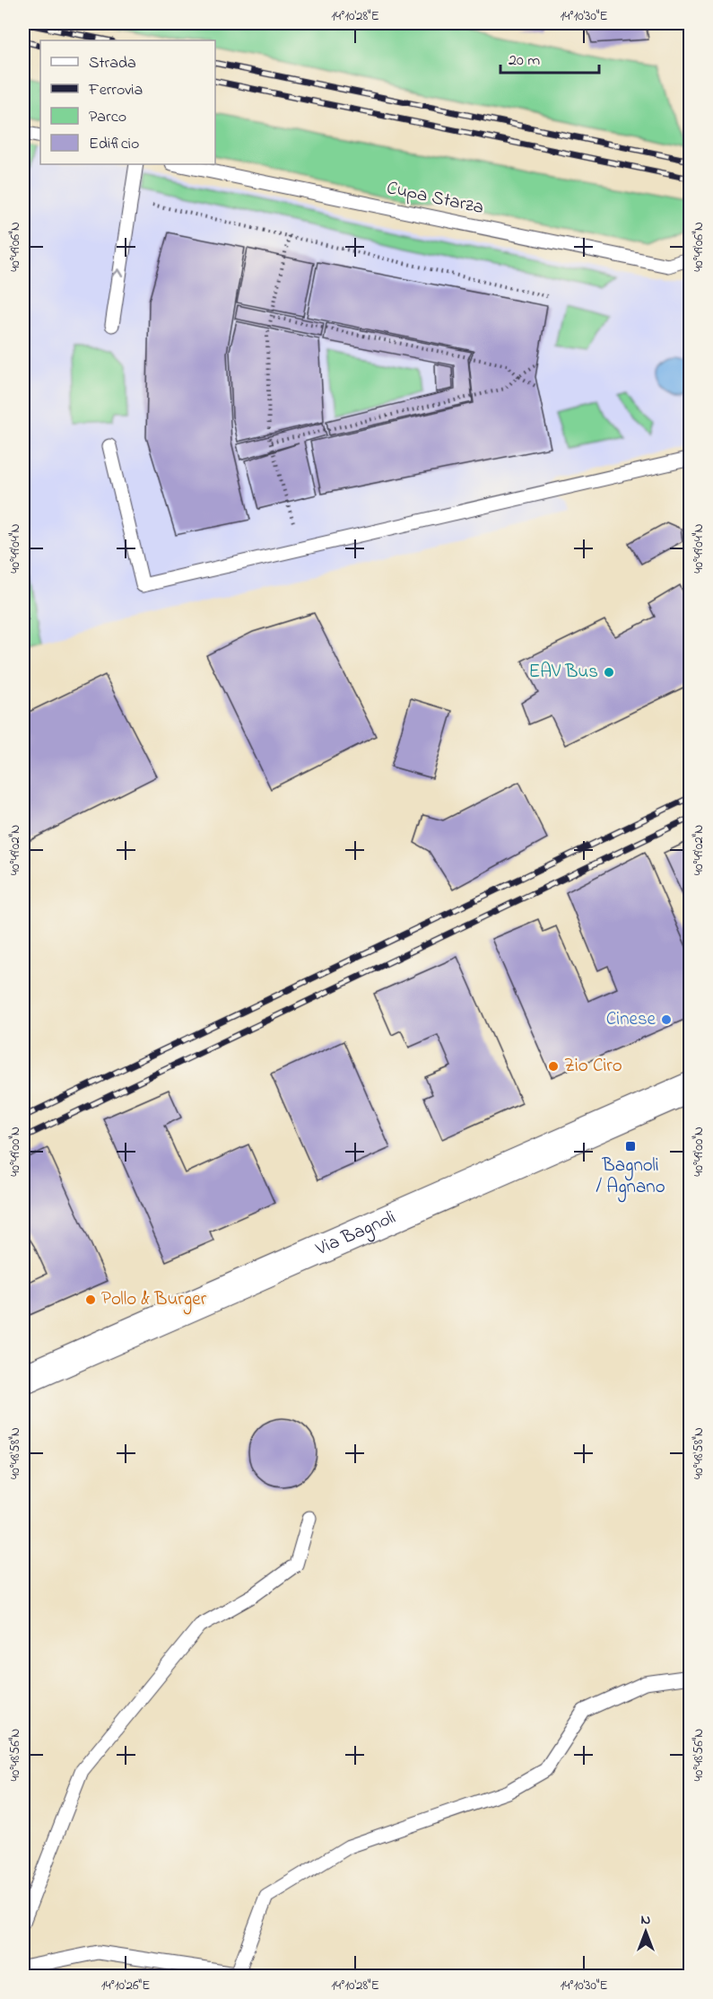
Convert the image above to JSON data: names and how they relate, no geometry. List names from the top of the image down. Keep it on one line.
{"streets":{"street":["Via Bagnoli"],"lane":["Cupa Starza"]},"places":{"other":["EAV Bus","Cinese","Zio Ciro","Pollo & Burger"],"transit":["Bagnoli / Agnano"]},"legend":["Strada","Ferrovia","Parco","Edificio"],"scale_bar":"20 m","north":"top","coordinates":["14°10'28\"E","14°10'30\"E","40°49'06\"N","40°49'04\"N","40°49'02\"N","40°49'00\"N","40°48'58\"N","40°48'56\"N","14°10'26\"E"]}
